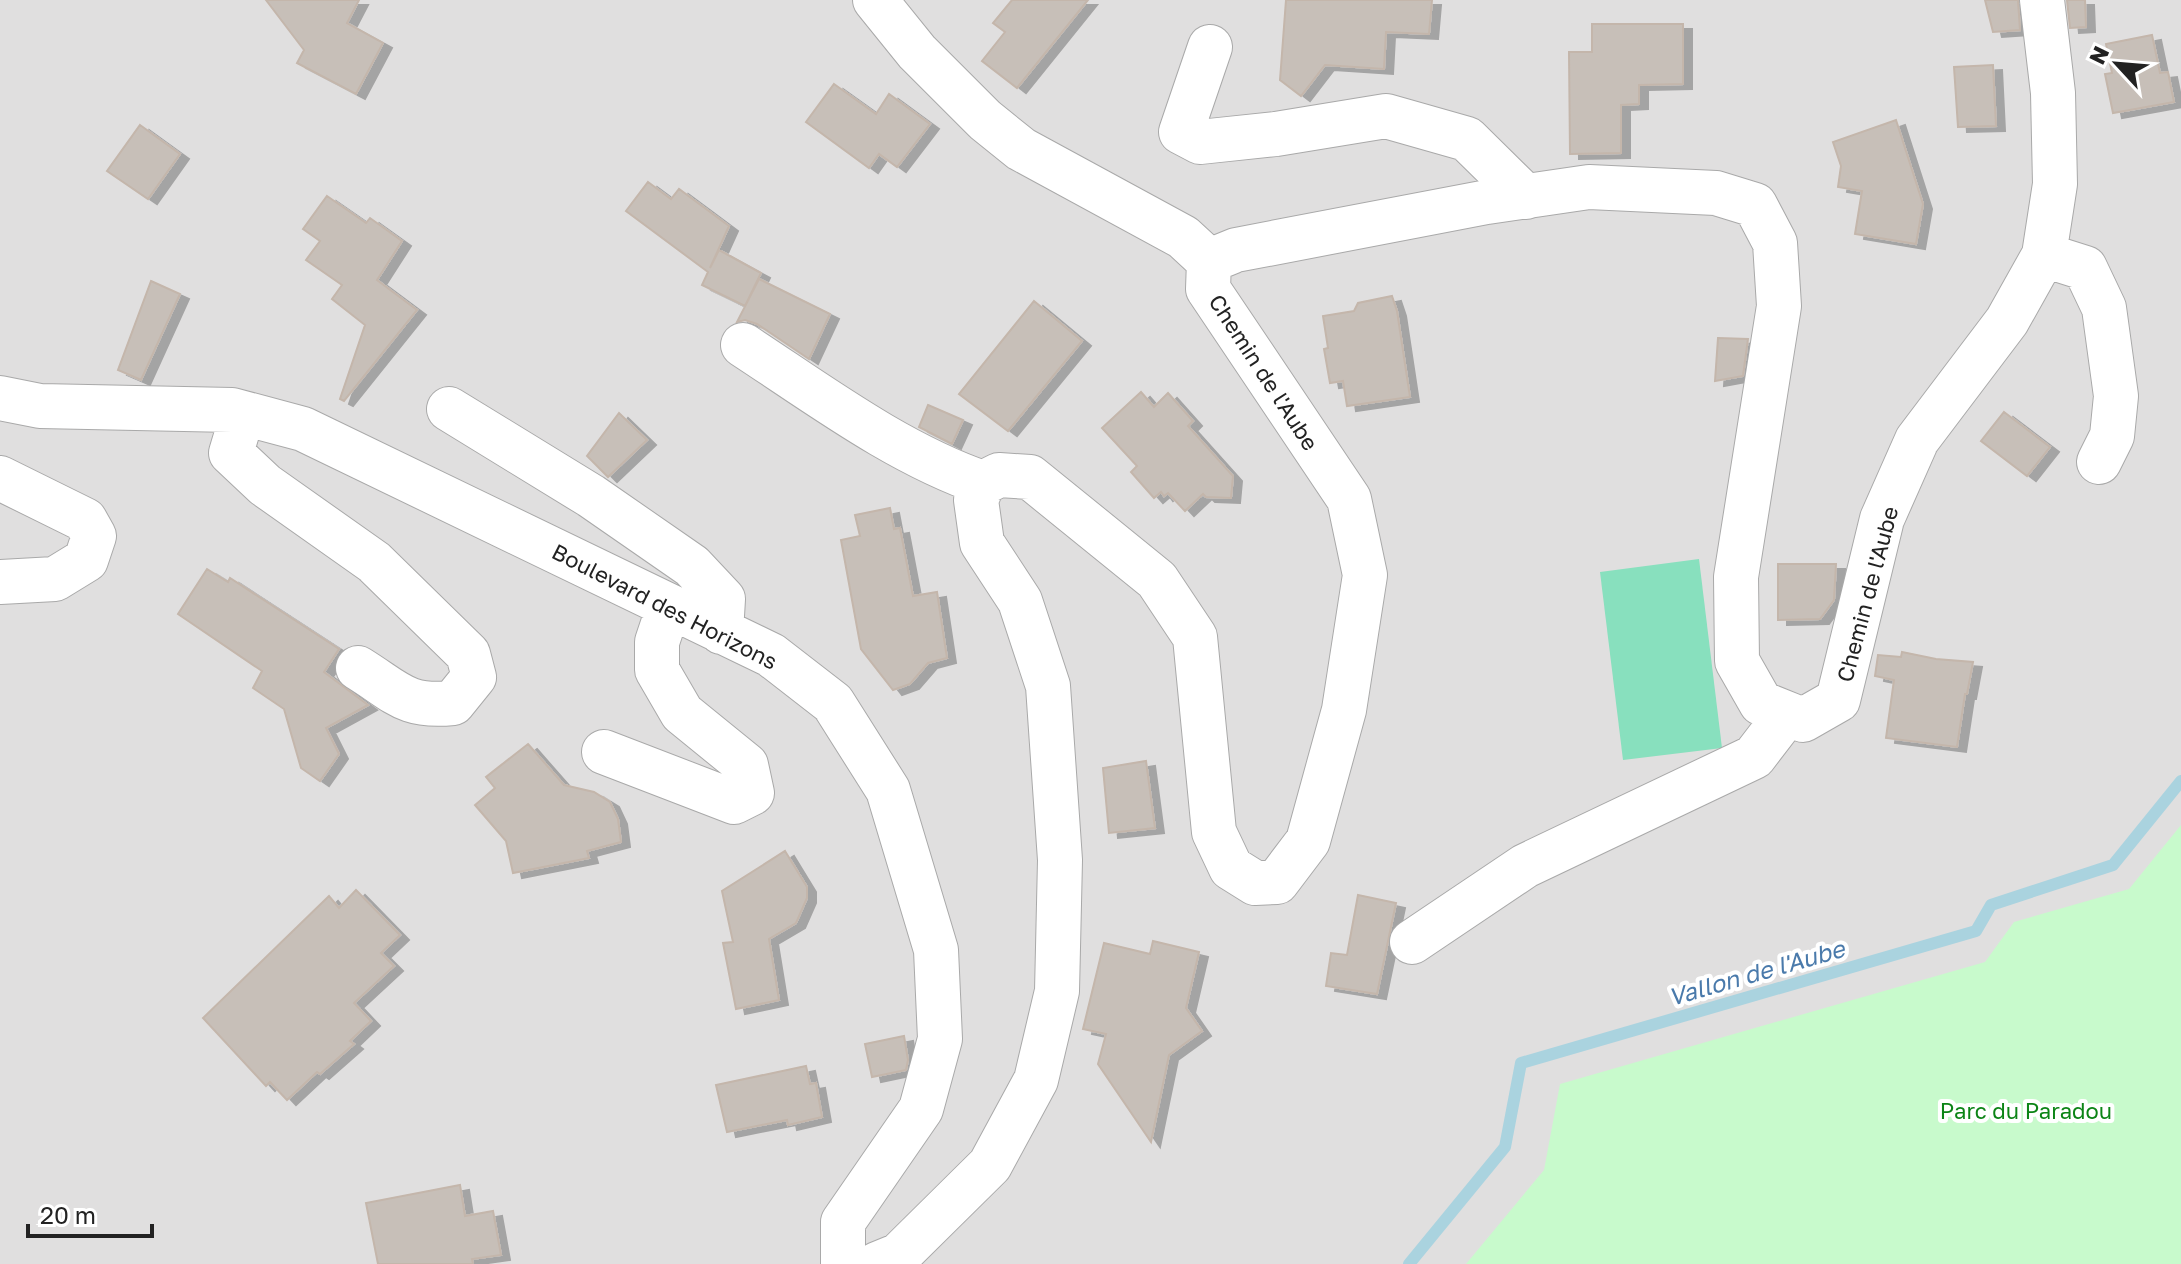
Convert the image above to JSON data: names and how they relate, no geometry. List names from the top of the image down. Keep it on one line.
{"streets":{"street":["Chemin de l'Aube","Boulevard des Horizons"]},"water":["Vallon de l'Aube"],"parks":["Parc du Paradou"],"scale_bar":"20 m","north":"top left"}
